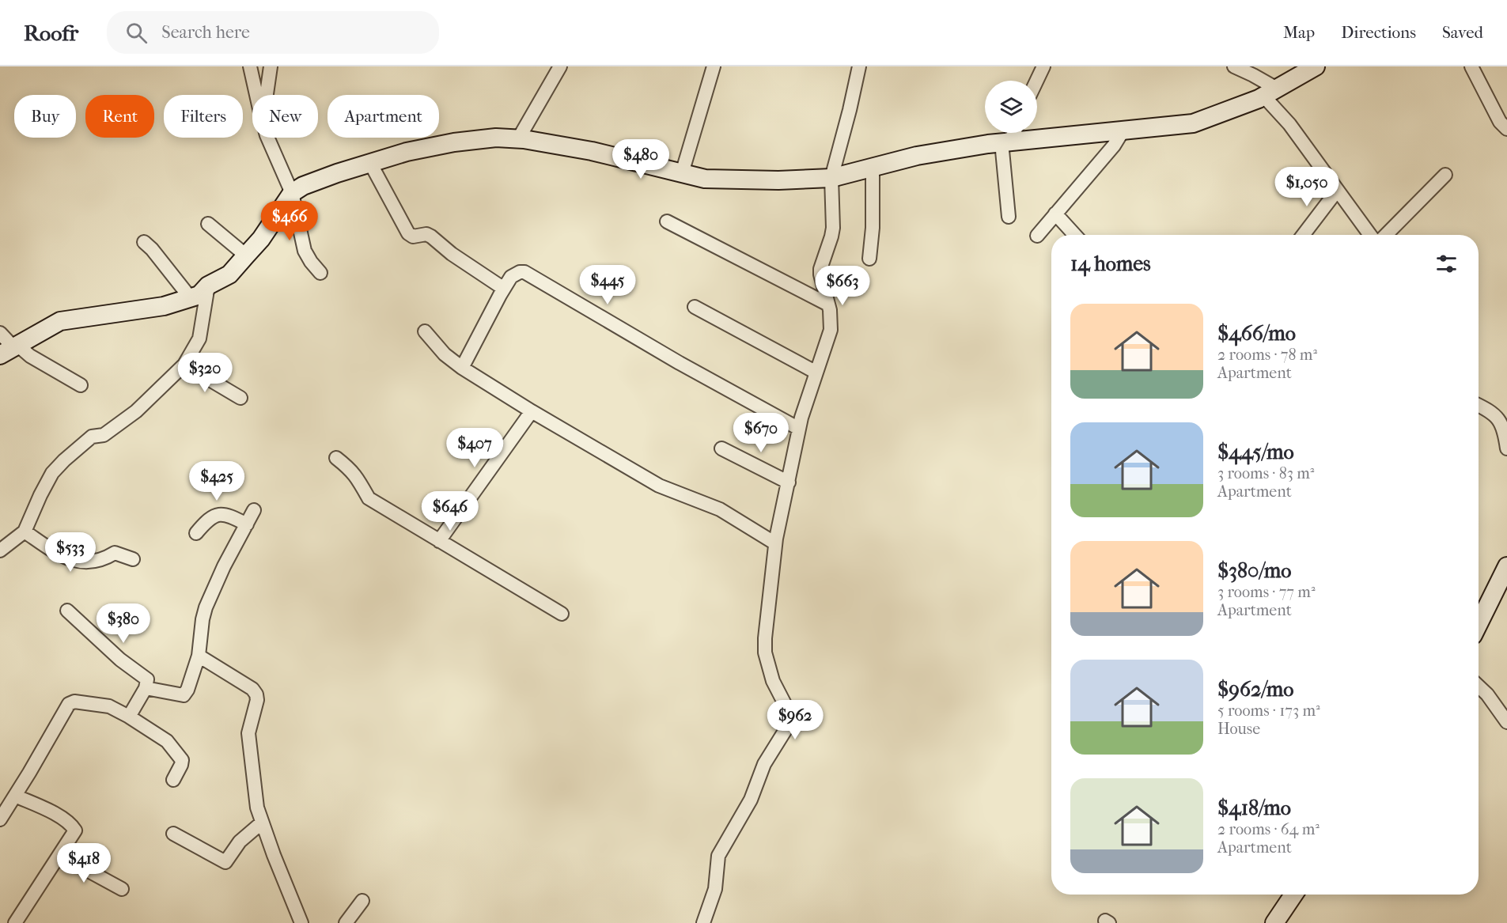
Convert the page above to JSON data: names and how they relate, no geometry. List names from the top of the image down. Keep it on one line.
{"page":{"header":"Roofr","search":"Search here","nav":["Map","Directions","Saved"],"chip":["Buy","Rent","Filters","New","Apartment"],"price":["$480","$1,050","$466","$445","$663","$320","$670","$407","$425","$646","$533","$380","$962","$418"],"heading":"14 homes","list":[{"name":"$466/mo","note":"2 rooms · 78 m² · Apartment"},{"name":"$445/mo","note":"3 rooms · 83 m² · Apartment"},{"name":"$380/mo","note":"3 rooms · 77 m² · Apartment"},{"name":"$962/mo","note":"5 rooms · 173 m² · House"},{"name":"$418/mo","note":"2 rooms · 64 m² · Apartment"}]}}
